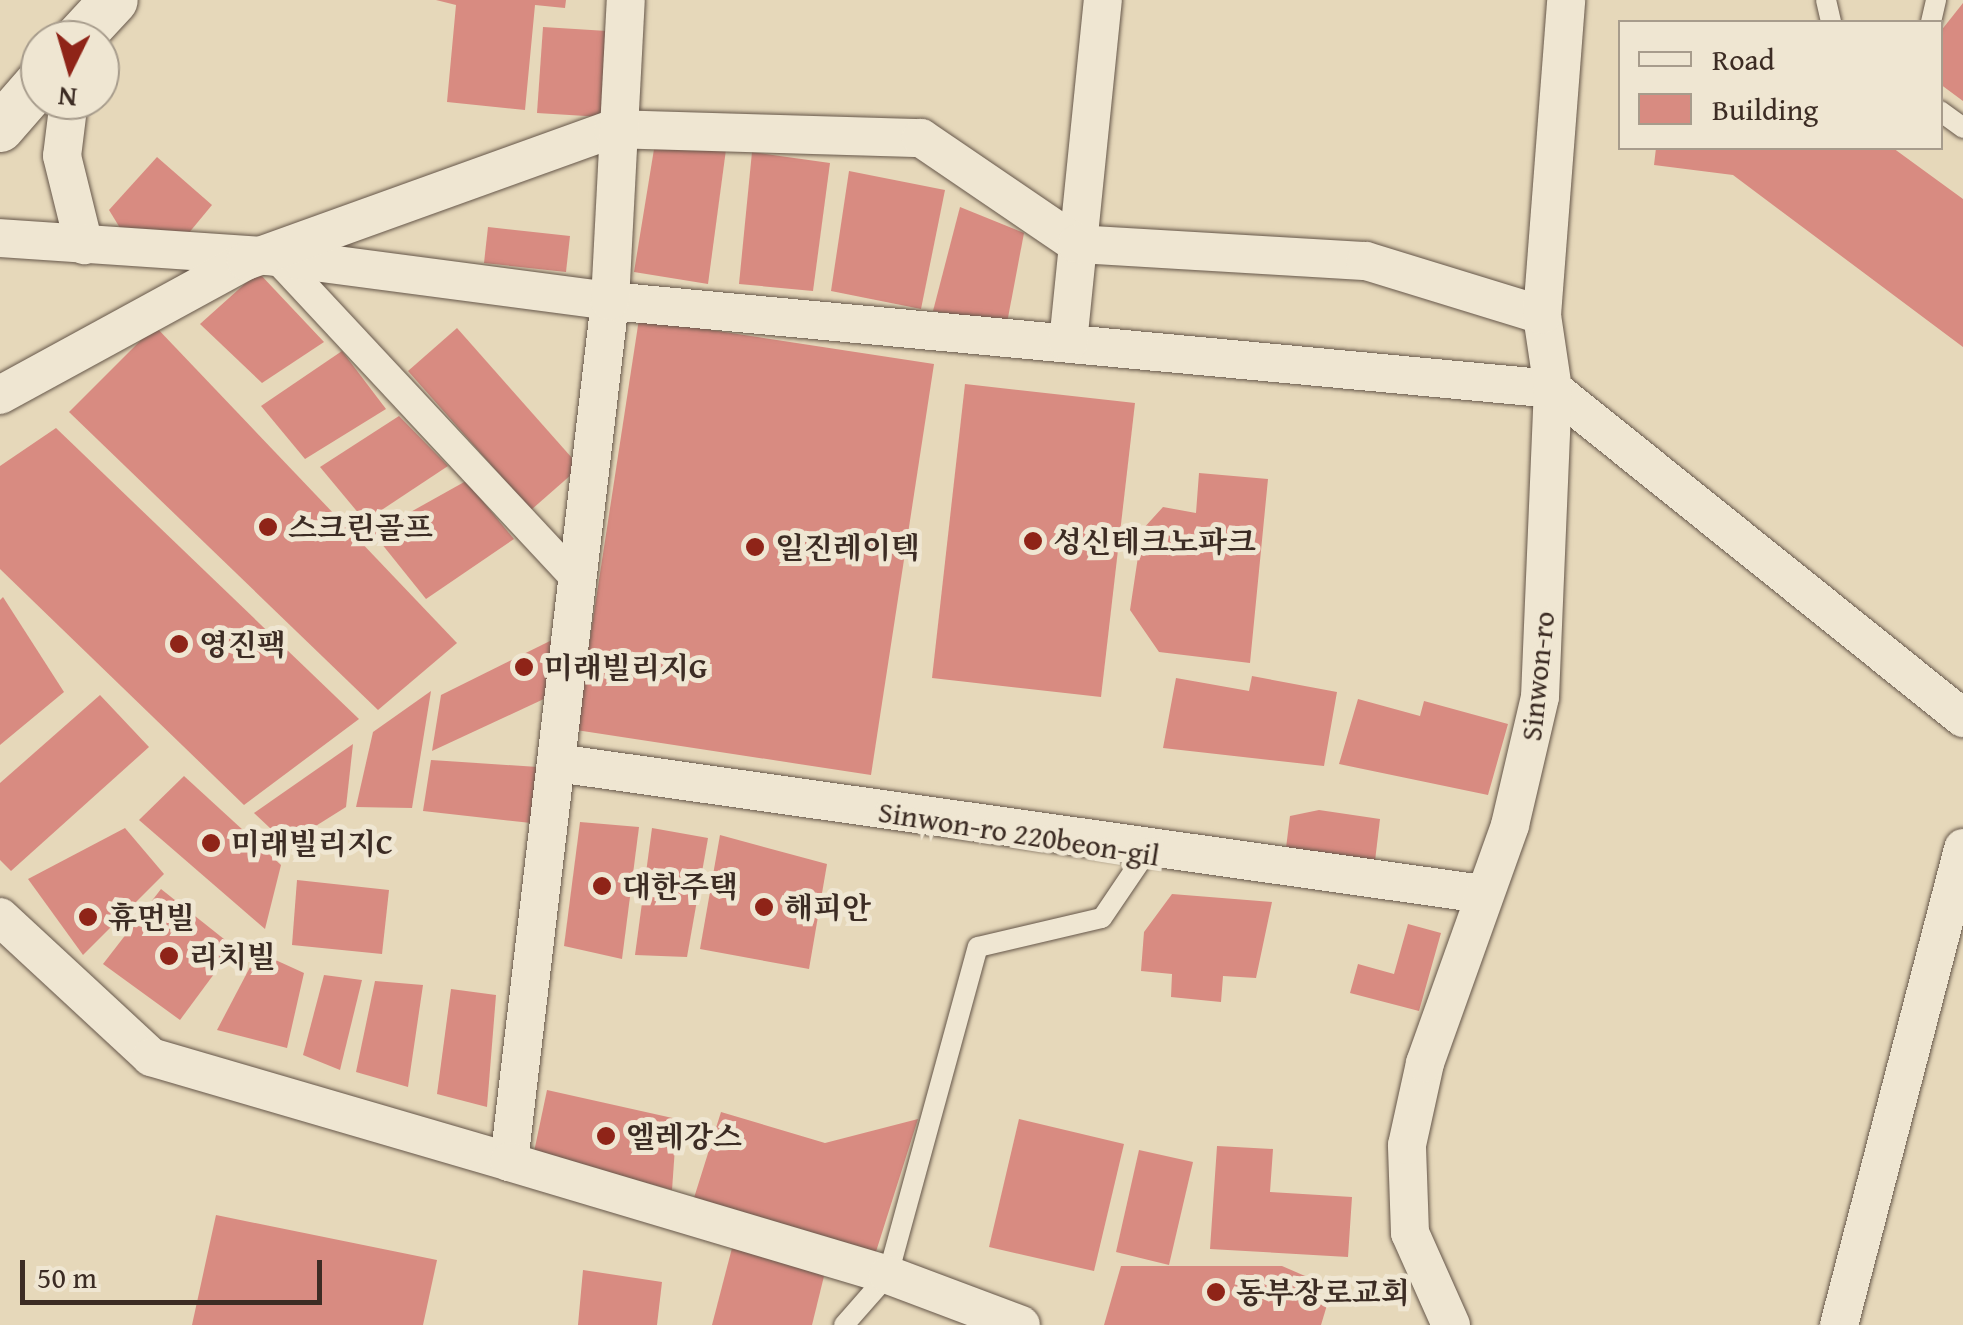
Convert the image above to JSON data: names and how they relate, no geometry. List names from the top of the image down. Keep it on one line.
{"streets":{"street":["Sinwon-ro","Sinwon-ro 220beon-gil"]},"crossings":[["Sinwon-ro","Sinwon-ro 220beon-gil"]],"places":["스크린골프","성신테크노파크","일진레이텍","영진팩","미래빌리지G","미래빌리지C","대한주택","해피안","휴먼빌","리치빌","엘레강스","동부장로교회"],"legend":["Road","Building"],"scale_bar":"50 m","north":"bottom"}
